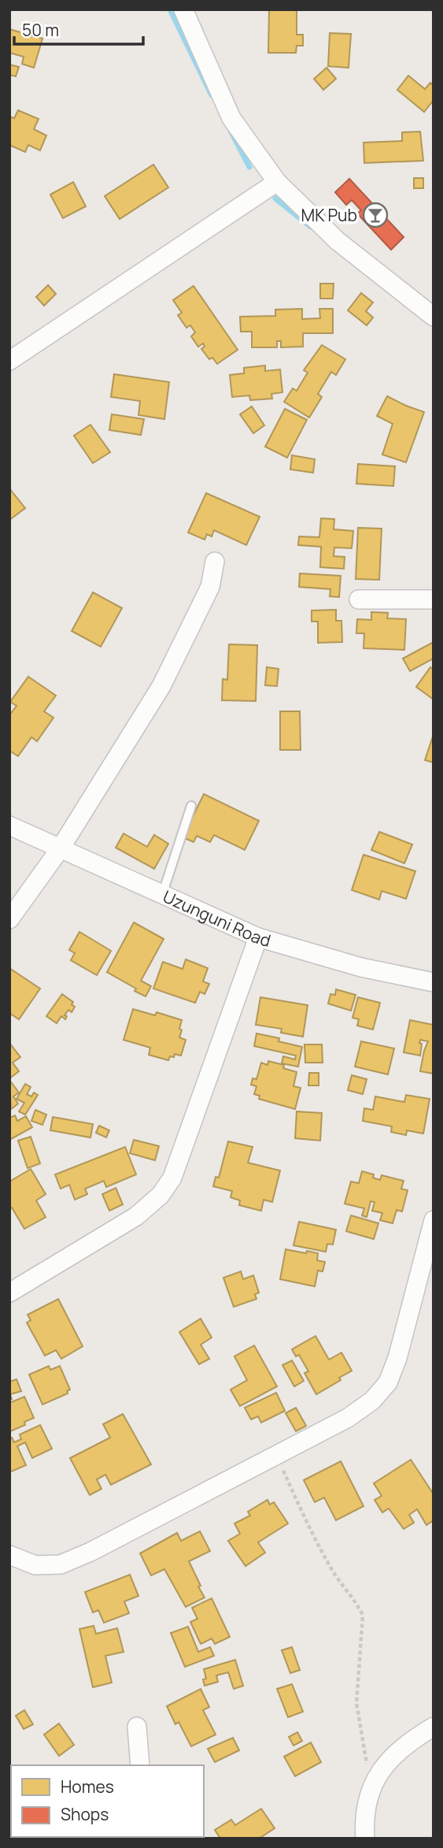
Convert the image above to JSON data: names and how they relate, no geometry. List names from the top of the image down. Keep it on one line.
{"streets":{"street":["Uzunguni Road"]},"places":{"bar":["MK Pub"]},"legend":["Homes","Shops"],"scale_bar":"50 m"}
